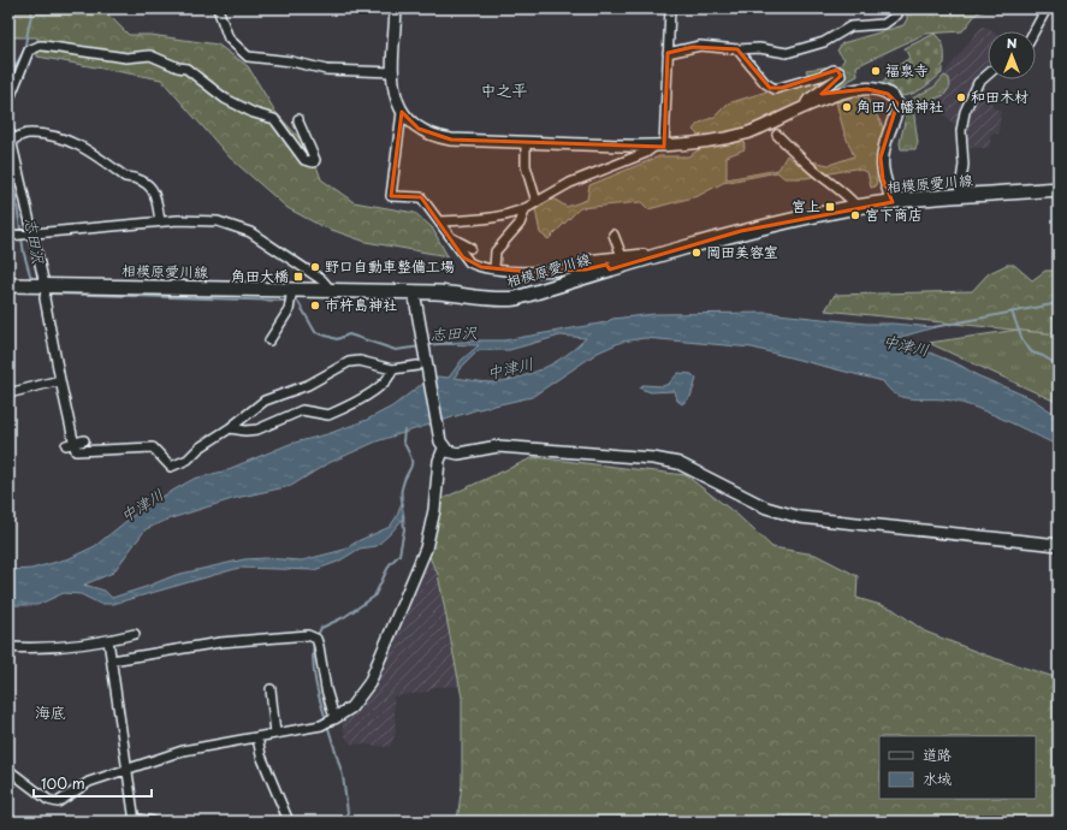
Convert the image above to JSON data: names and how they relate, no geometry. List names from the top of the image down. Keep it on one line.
{"streets":{"main road":["相模原愛川線"]},"districts":["中之平","海底"],"water":["志田沢","中津川"],"places":{"other":["福泉寺","和田木材","角田八幡神社","宮下商店","岡田美容室","野口自動車整備工場","市杵島神社"],"transit":["宮上","角田大橋"]},"legend":["道路","水域"],"scale_bar":"100 m","north":"top"}
